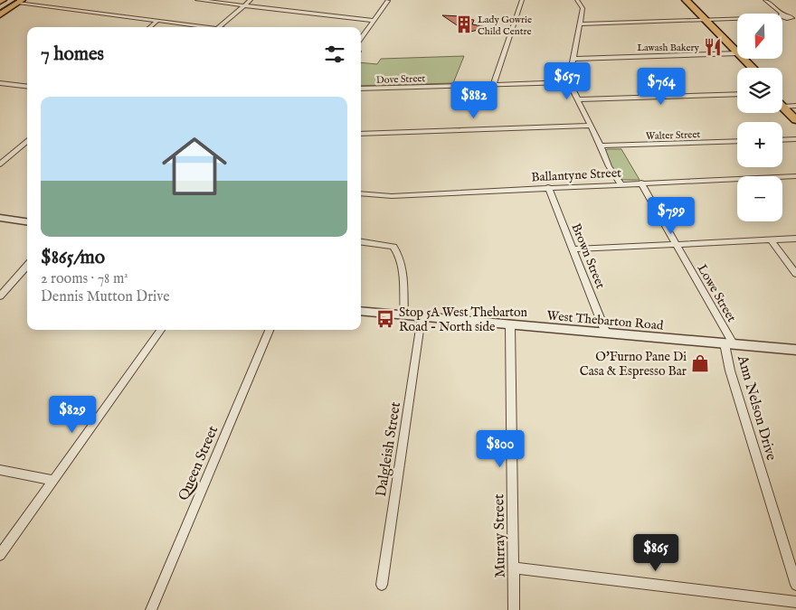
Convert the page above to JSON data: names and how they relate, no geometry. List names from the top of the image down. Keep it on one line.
{"streets":{"street":["Dove Street","Walter Street","Ballantyne Street","Brown Street","Lowe Street","West Thebarton Road","Ann Nelson Drive","Dalgleish Street","Queen Street","Murray Street"]},"crossings":[["Ballantyne Street","Brown Street"],["Ballantyne Street","Lowe Street"],["Brown Street","West Thebarton Road"],["Lowe Street","West Thebarton Road"],["Lowe Street","Ann Nelson Drive"],["West Thebarton Road","Ann Nelson Drive"],["West Thebarton Road","Dalgleish Street"],["West Thebarton Road","Murray Street"]],"places":{"building":["Lady Gowrie Child Centre"],"restaurant":["Lawash Bakery"],"bus stop":["Stop 5A West Thebarton Road - North side"],"shop":["O'Furno Pane Di Casa & Espresso Bar"]},"north":"bottom","page":{"map_buttons":["+","−"],"heading":"7 homes","price":["$657","$764","$882","$799","$829","$800","$865"],"list":[{"name":"$865/mo","note":"2 rooms · 78 m² · Dennis Mutton Drive"}]}}
